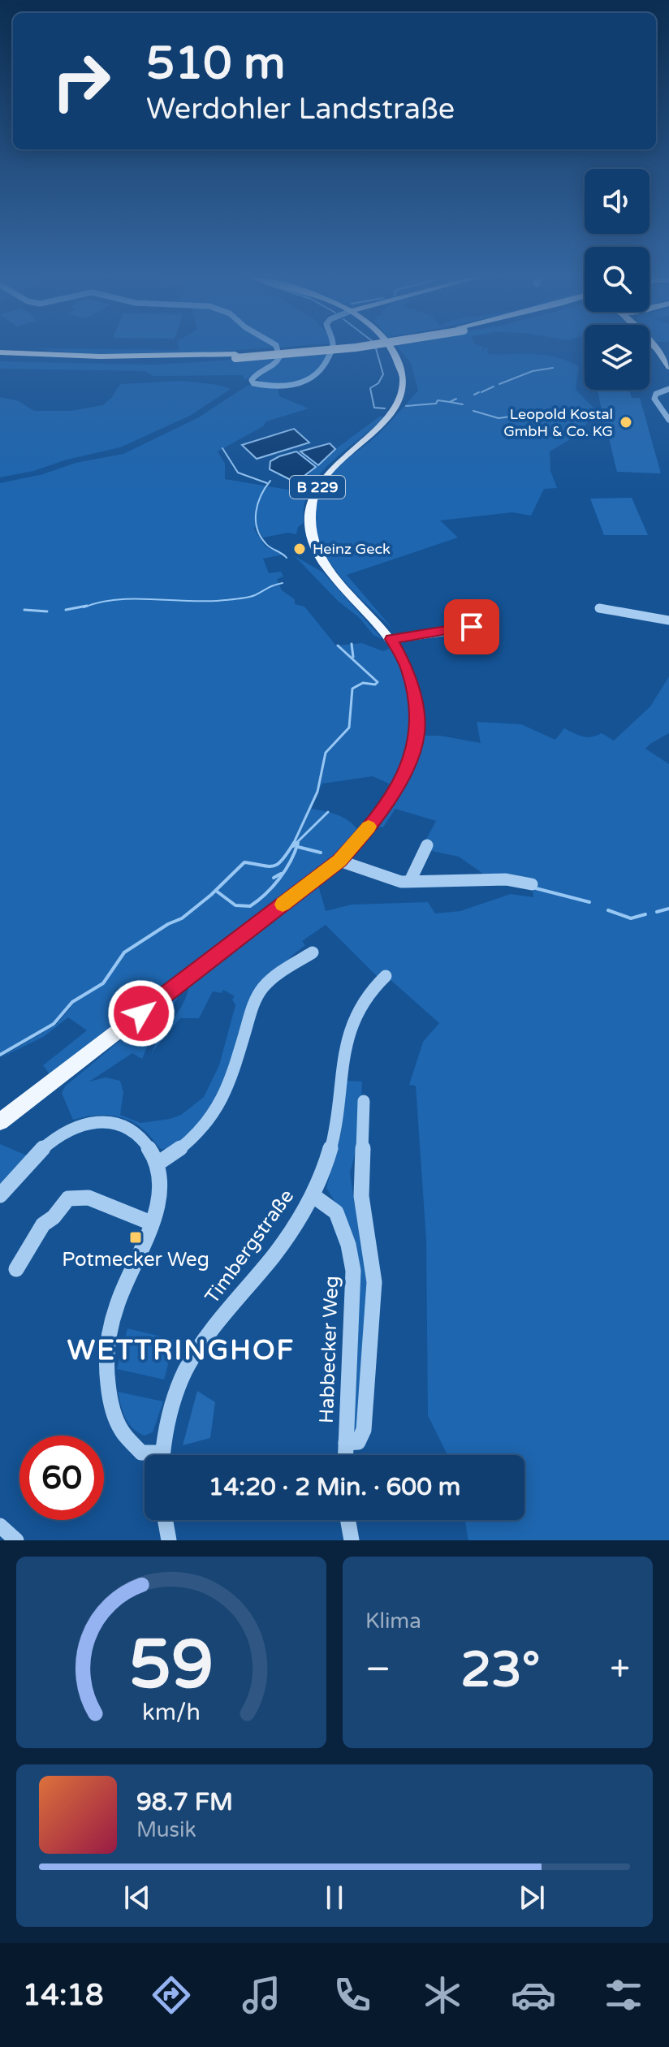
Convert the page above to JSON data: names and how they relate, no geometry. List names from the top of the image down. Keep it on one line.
{"streets":{"main road":["B 229"],"street":["Timbergstraße","Habbecker Weg"]},"crossings":[["Timbergstraße","Habbecker Weg"]],"districts":["WETTRINGHOF"],"places":{"other":["Leopold Kostal GmbH & Co. KG","Heinz Geck"],"transit":["Potmecker Weg"]},"page":{"turn":["510 m","Werdohler Landstraße"],"limit":"60","trip":"14:20 · 2 Min. · 600 m","tile":"Klima","heat":["−","23°","+"],"song":["98.7 FM","Musik"],"tabs":"14:18","gauge":["59","km/h"]}}
